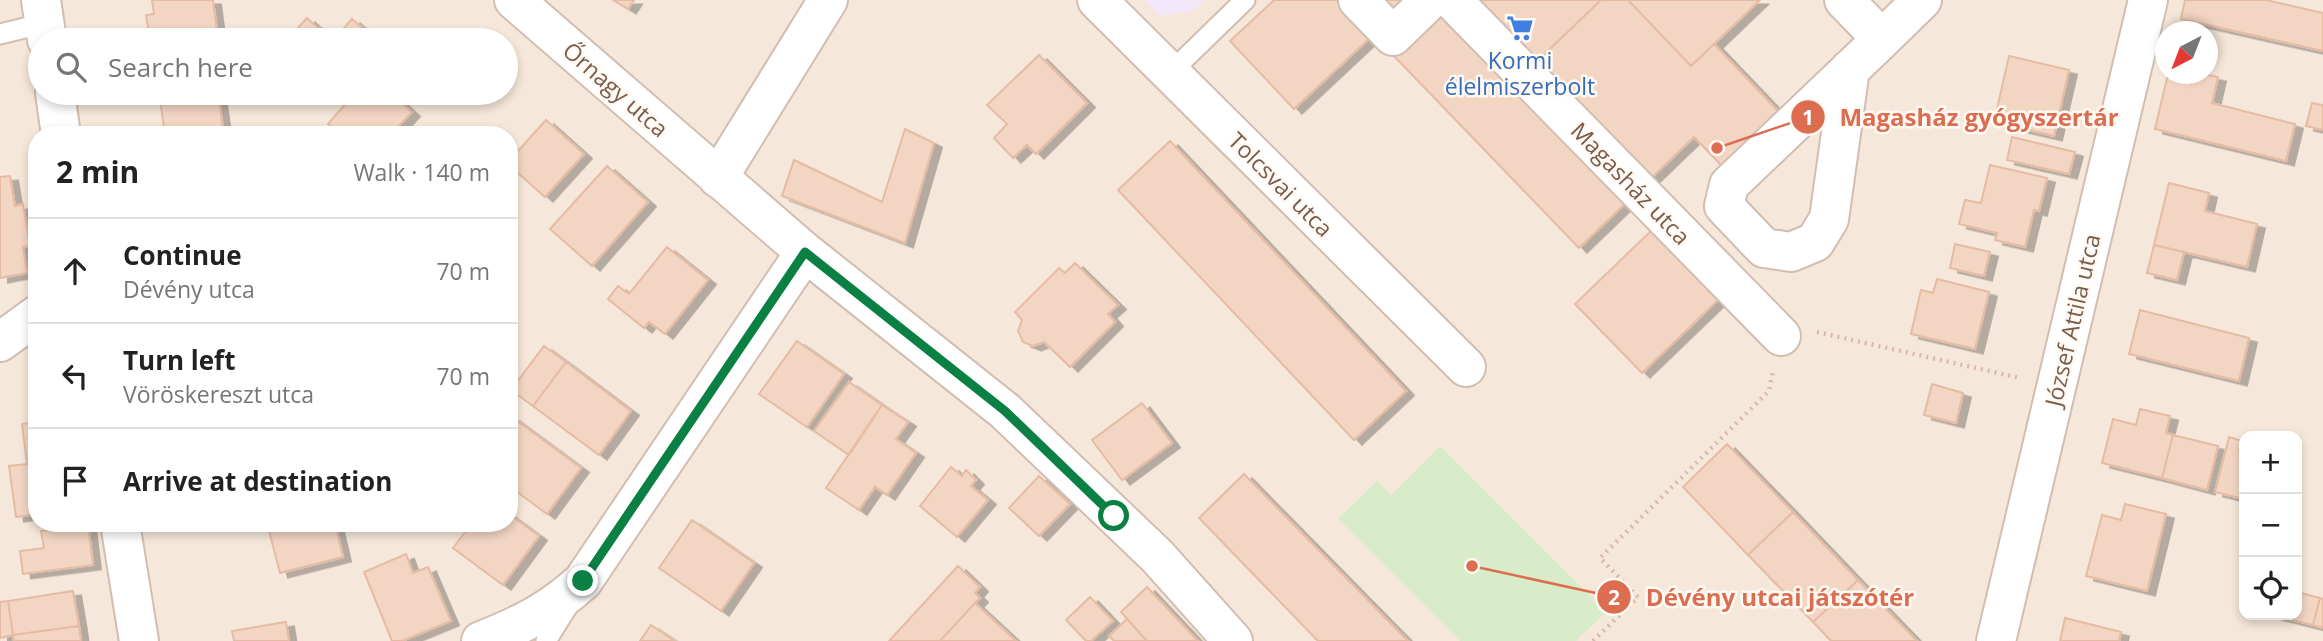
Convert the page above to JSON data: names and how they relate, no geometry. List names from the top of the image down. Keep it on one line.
{"streets":{"street":["Őrnagy utca","Magasház utca","Tolcsvai utca","József Attila utca"]},"places":{"supermarket":["Kormi élelmiszerbolt"],"other":["Magasház gyógyszertár","Dévény utcai játszótér"]},"north":"bottom left","page":{"search":"Search here","heading":["2 min","Walk · 140 m"],"list":[["Continue","Dévény utca","70 m"],["Turn left","Vöröskereszt utca","70 m"],"Arrive at destination"],"map_buttons":["+","−"]}}
